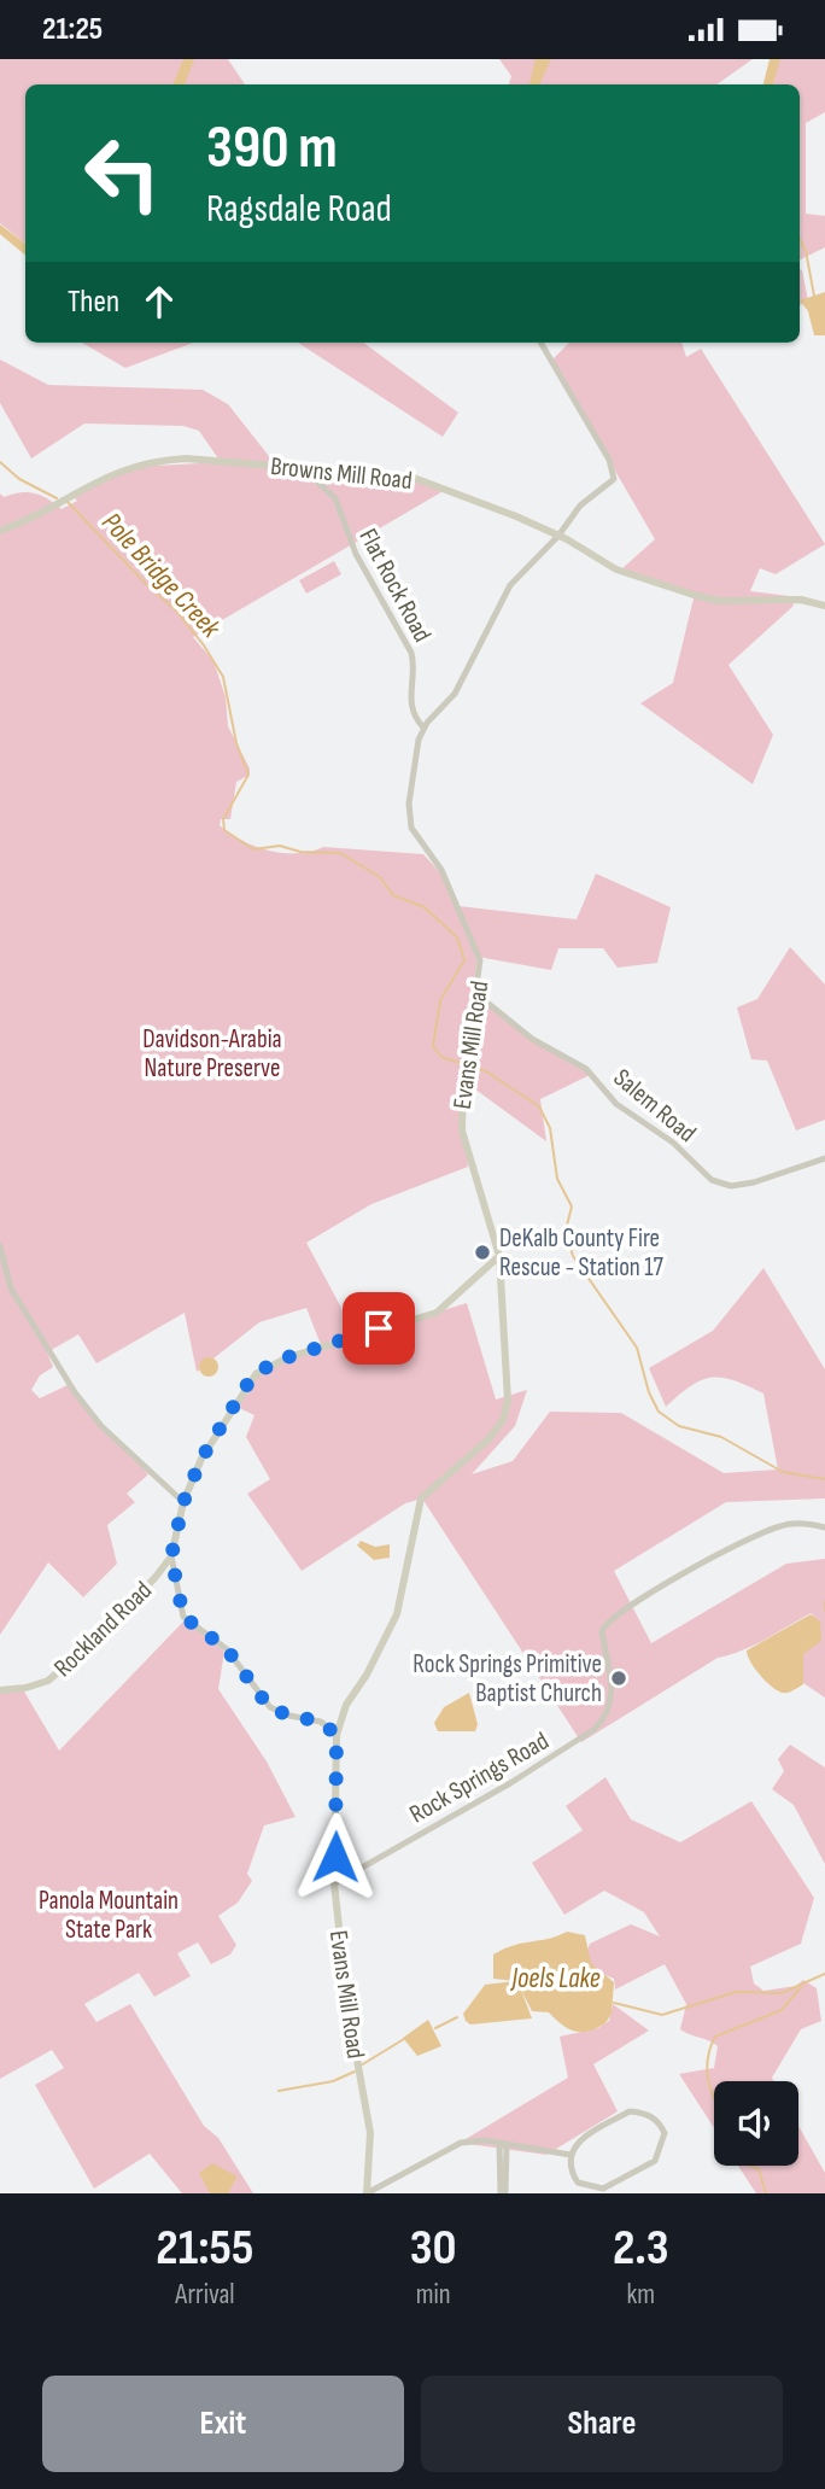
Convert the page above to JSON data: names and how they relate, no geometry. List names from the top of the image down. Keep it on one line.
{"streets":{"main road":["Browns Mill Road","Evans Mill Road","Rockland Road"],"street":["Flat Rock Road","Salem Road","Rock Springs Road"]},"crossings":[["Browns Mill Road","Flat Rock Road"],["Browns Mill Road","Evans Mill Road"],["Flat Rock Road","Evans Mill Road"],["Evans Mill Road","Salem Road"],["Evans Mill Road","Rockland Road"],["Evans Mill Road","Rock Springs Road"]],"water":["Pole Bridge Creek","Joels Lake"],"parks":["Davidson-Arabia Nature Preserve","Panola Mountain State Park"],"places":["DeKalb County Fire Rescue - Station 17","Rock Springs Primitive Baptist Church"],"page":{"status":"21:25","turn":["390 m","Ragsdale Road"],"then":"Then","eta":["21:55","Arrival","30","min","2.3","km"],"buttons":["Exit","Share"]}}
